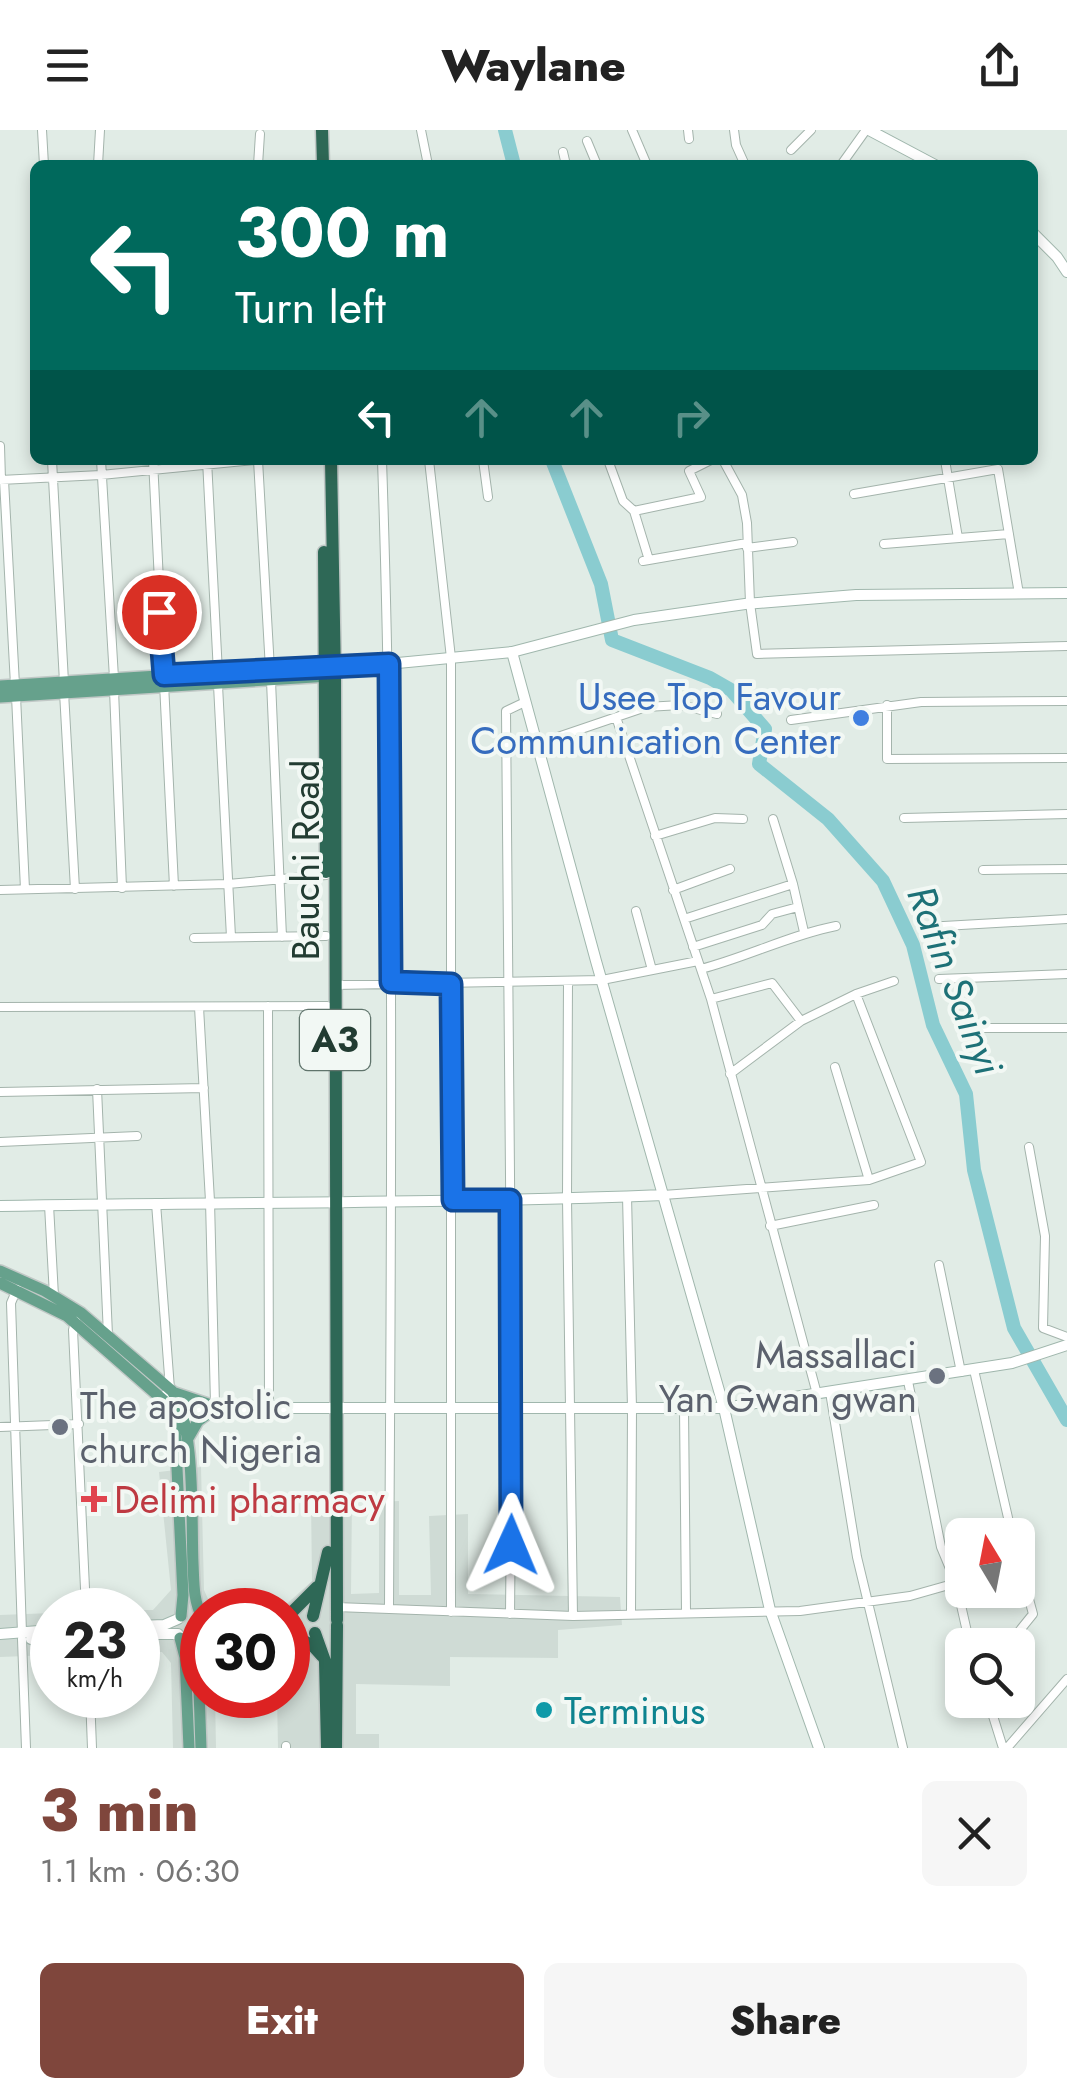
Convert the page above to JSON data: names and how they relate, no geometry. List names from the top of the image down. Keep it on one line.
{"streets":{"highway":["Bauchi Road","A3"]},"crossings":[["Bauchi Road","A3"]],"water":["Rafin Sainyi"],"places":{"other":["Usee Top Favour Communication Center","Massallaci Yan Gwan gwan","The apostolic church Nigeria","Terminus"],"health":["Delimi pharmacy"]},"north":"top","page":{"header":"Waylane","turn":["300 m","Turn left"],"speed":"23 km/h","limit":"30","heading":["3 min","1.1 km · 06:30"],"buttons":["Exit","Share"]}}
